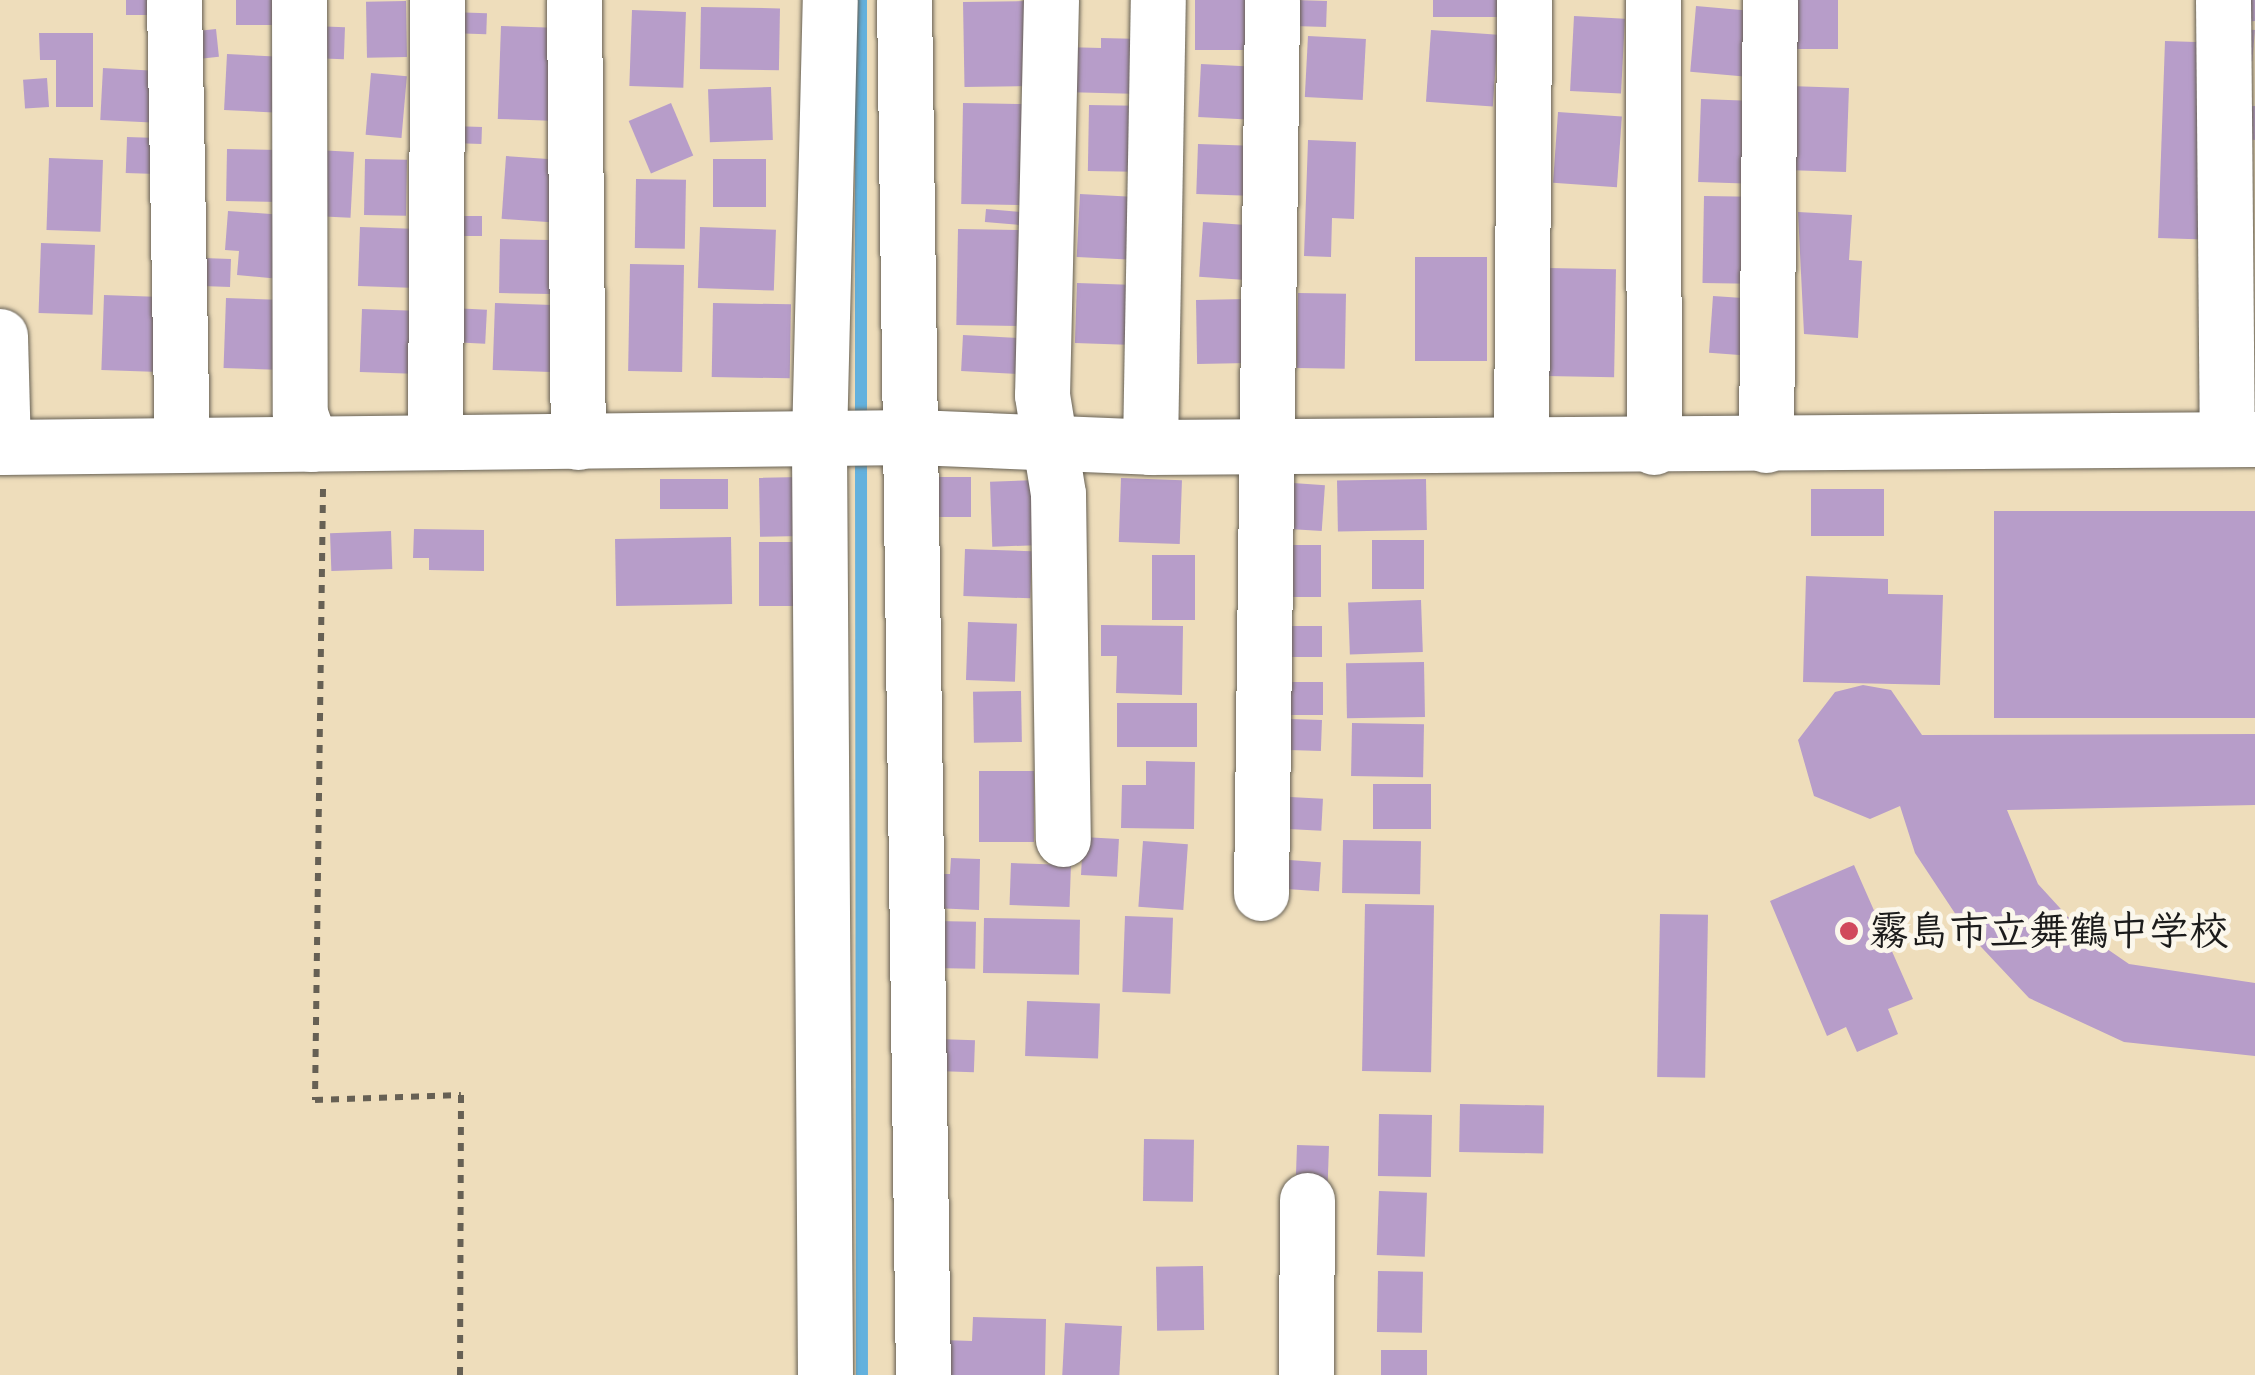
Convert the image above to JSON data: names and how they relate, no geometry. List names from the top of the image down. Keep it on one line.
{"places":["霧島市立舞鶴中学校"]}
